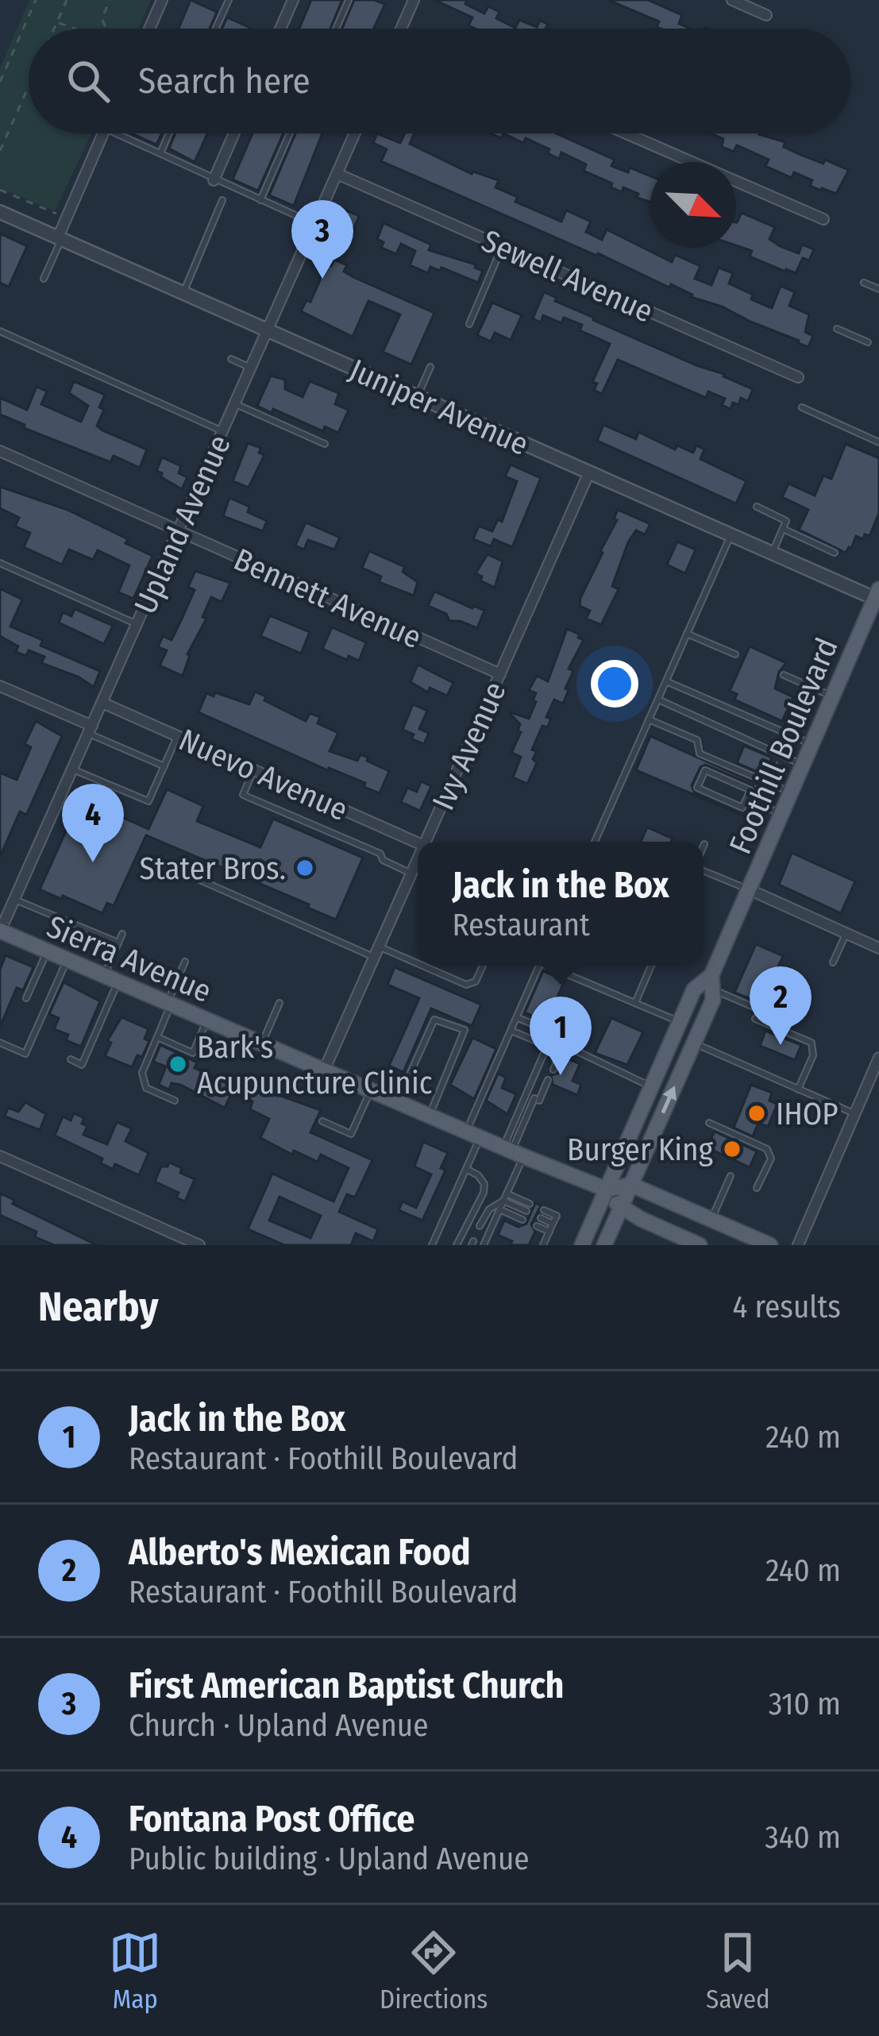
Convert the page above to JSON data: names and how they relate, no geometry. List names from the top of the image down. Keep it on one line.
{"streets":{"main road":["Foothill Boulevard","Sierra Avenue"],"street":["Sewell Avenue","Juniper Avenue","Upland Avenue","Bennett Avenue","Ivy Avenue","Nuevo Avenue"]},"crossings":[["Sewell Avenue","Upland Avenue"],["Juniper Avenue","Upland Avenue"],["Juniper Avenue","Ivy Avenue"],["Juniper Avenue","Foothill Boulevard"],["Upland Avenue","Bennett Avenue"],["Upland Avenue","Nuevo Avenue"],["Upland Avenue","Sierra Avenue"],["Bennett Avenue","Ivy Avenue"],["Ivy Avenue","Sierra Avenue"],["Foothill Boulevard","Sierra Avenue"]],"places":["Stater Bros.","Bark's Acupuncture Clinic","IHOP","Burger King"],"north":"bottom right","page":{"search":"Search here","pins":["3","4","2","1"],"popup":["Jack in the Box","Restaurant"],"heading":["Nearby","4 results"],"list":[{"mark":"1","name":"Jack in the Box","note":"Restaurant · Foothill Boulevard","value":"240 m"},{"mark":"2","name":"Alberto's Mexican Food","note":"Restaurant · Foothill Boulevard","value":"240 m"},{"mark":"3","name":"First American Baptist Church","note":"Church · Upland Avenue","value":"310 m"},{"mark":"4","name":"Fontana Post Office","note":"Public building · Upland Avenue","value":"340 m"}],"nav":["Map","Directions","Saved"]}}
